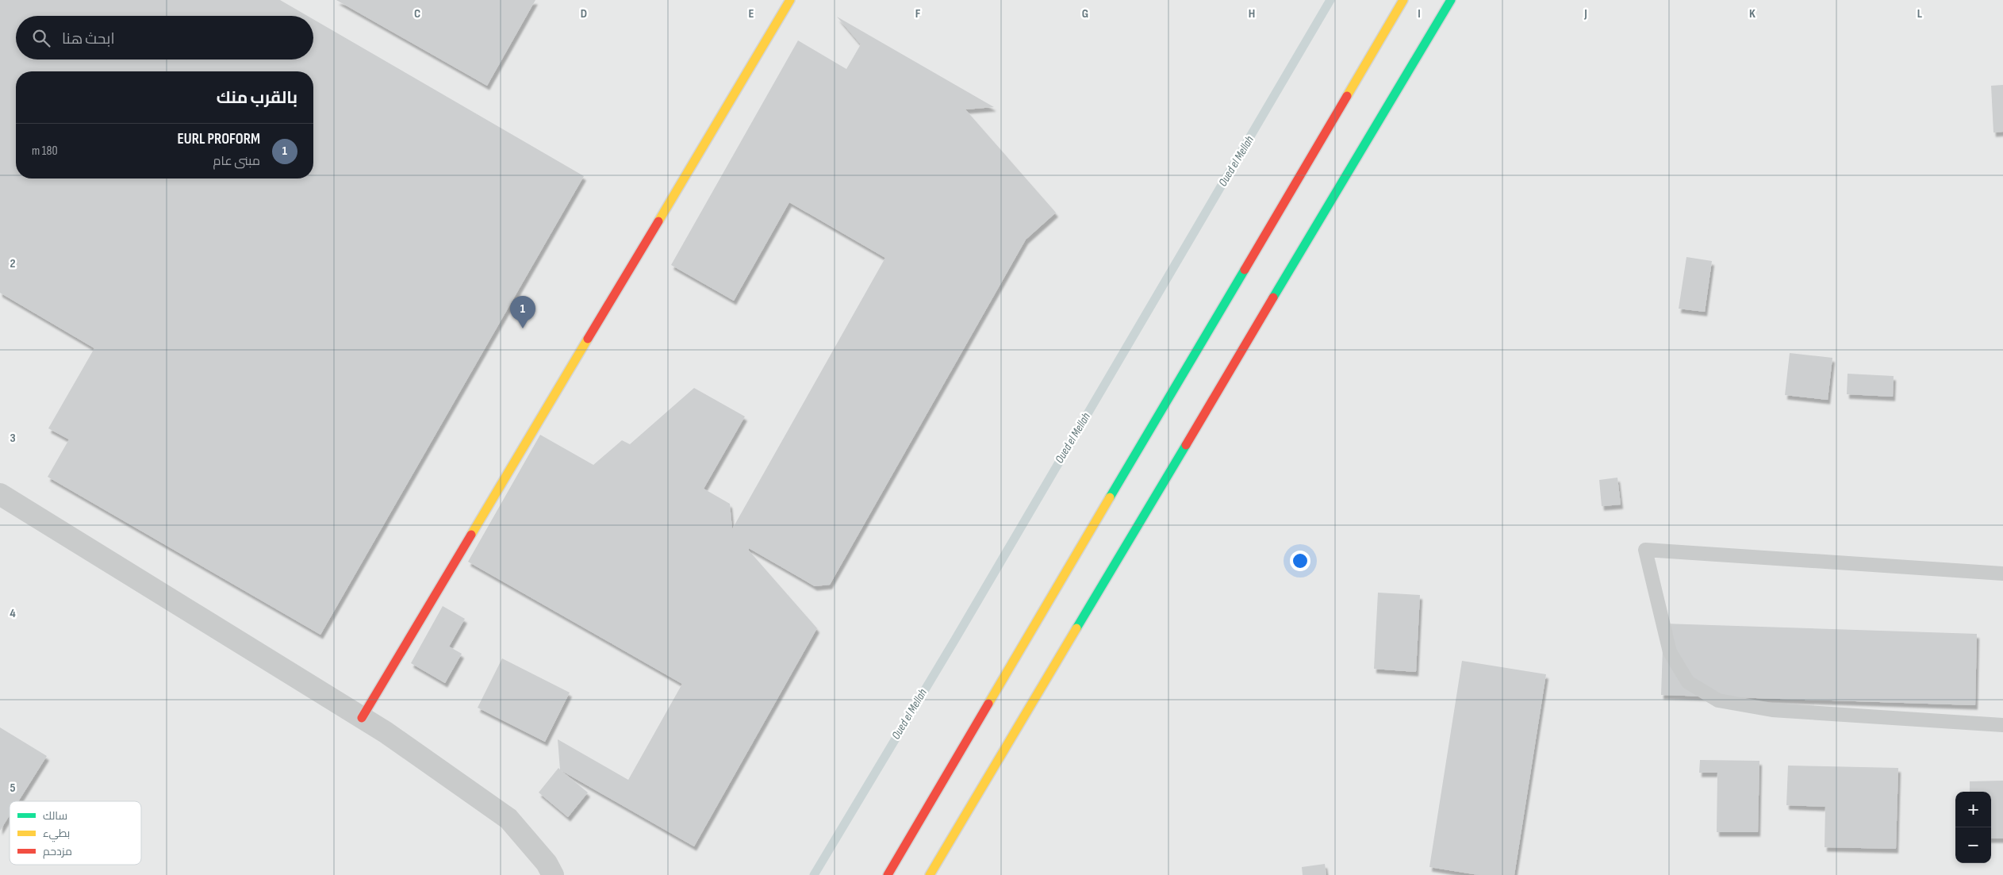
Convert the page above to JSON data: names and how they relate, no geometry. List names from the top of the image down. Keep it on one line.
{"water":["Oued el Mellah"],"legend":["سالك","بطيء","مزدحم"],"page":{"search":"ابحث هنا","heading":"بالقرب منك","list":[{"mark":"1","name":"EURL PROFORM","note":"مبنى عام","value":"180 m"}],"pins":"1","map_buttons":["+","−"]},"grid":{"columns":["C","D","E","F","G","H","I","J","K","L"],"rows":["2","3","4","5"]}}
